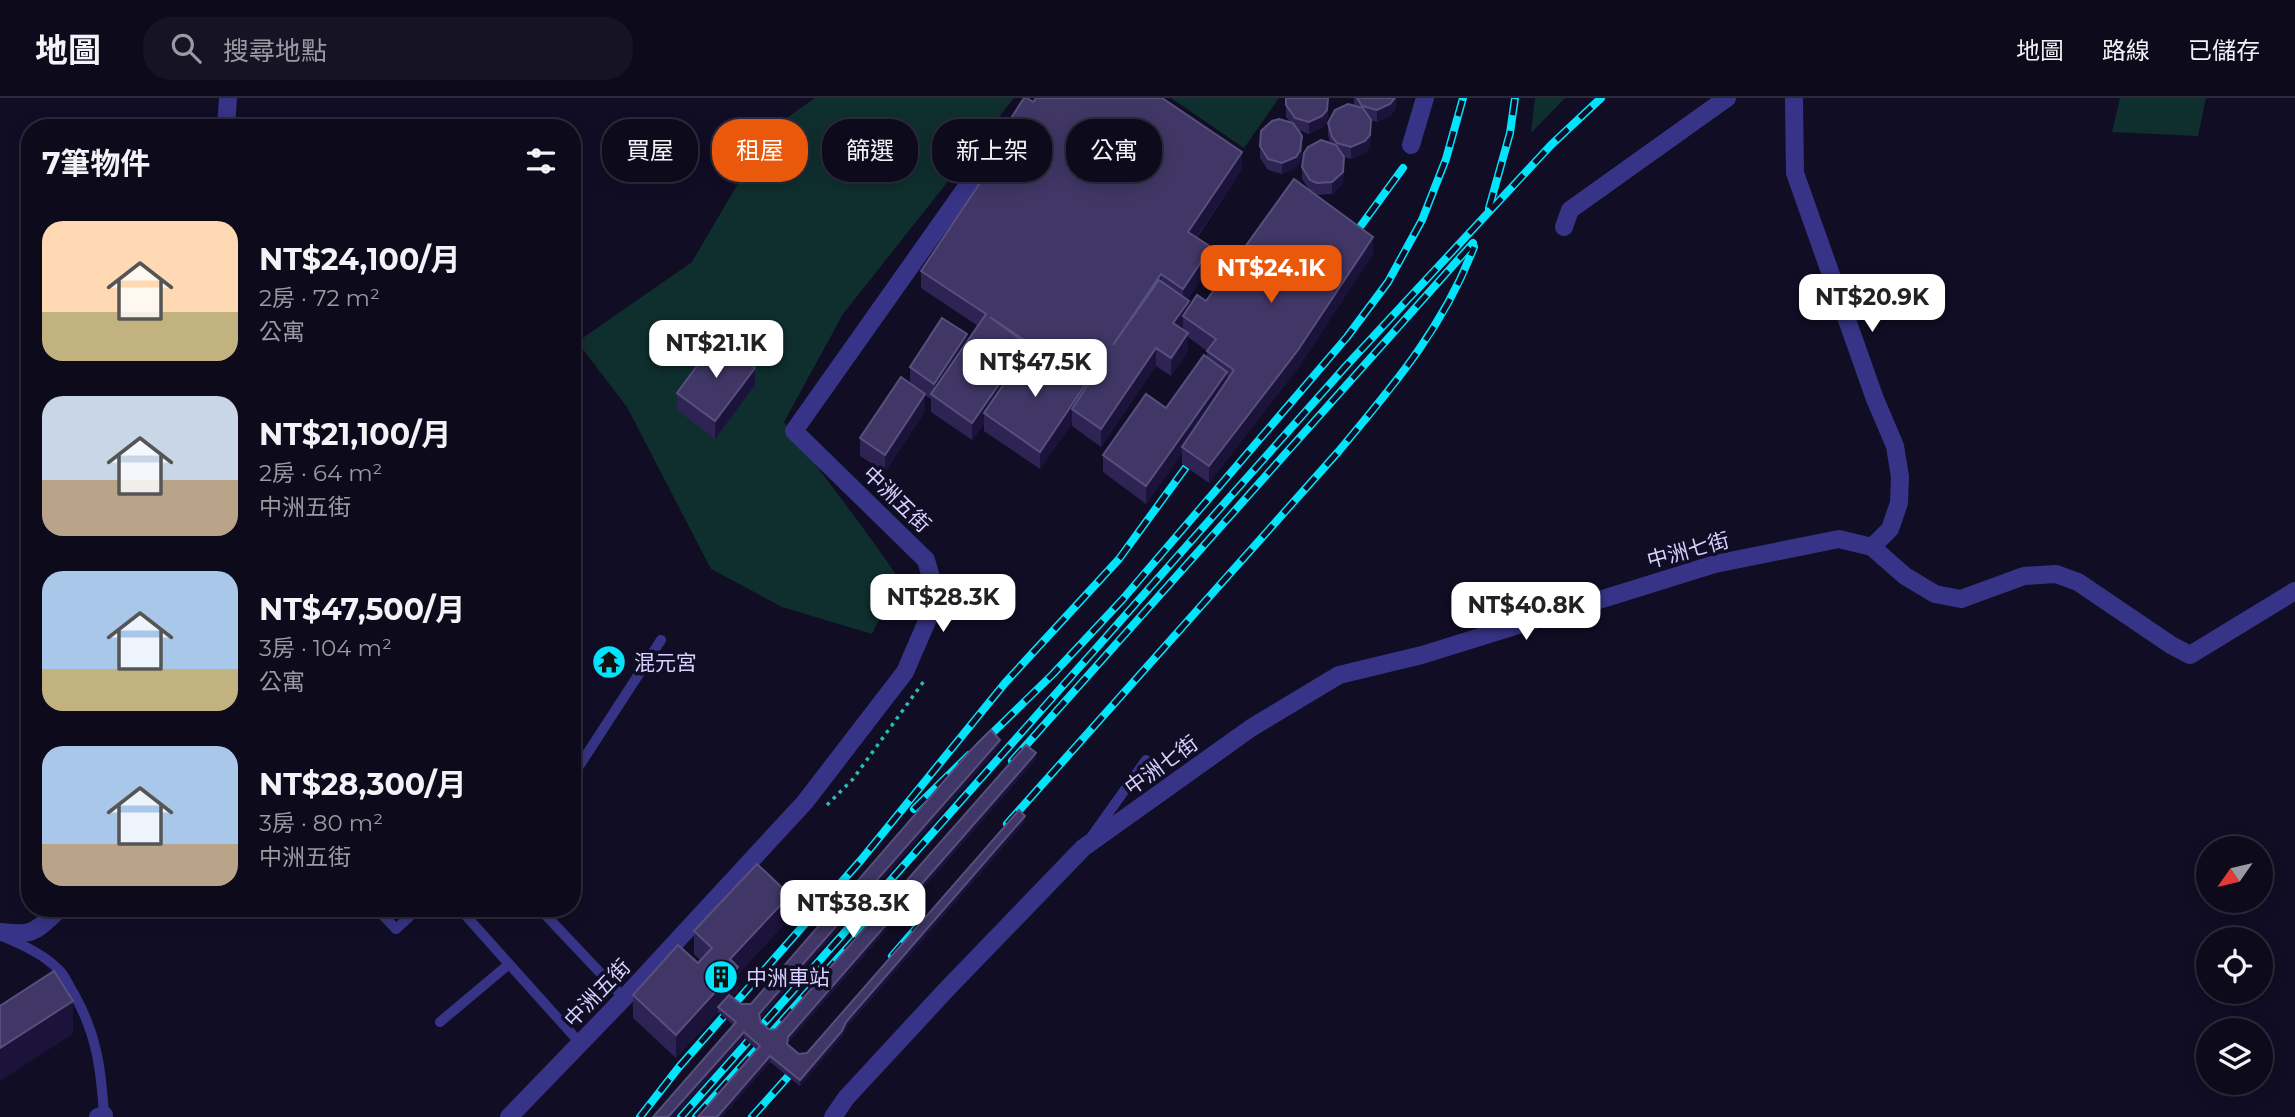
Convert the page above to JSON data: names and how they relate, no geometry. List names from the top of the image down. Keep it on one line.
{"streets":{"street":["中洲五街","中洲七街"]},"places":{"temple":["混元宮"],"building":["中洲車站"]},"north":"bottom left","page":{"header":"地圖","search":"搜尋地點","nav":["地圖","路線","已儲存"],"chip":["買屋","租屋","篩選","新上架","公寓"],"heading":"7筆物件","list":[{"name":"NT$24,100/月","note":"2房 · 72 m² · 公寓"},{"name":"NT$21,100/月","note":"2房 · 64 m² · 中洲五街"},{"name":"NT$47,500/月","note":"3房 · 104 m² · 公寓"},{"name":"NT$28,300/月","note":"3房 · 80 m² · 中洲五街"}],"price":["NT$24.1K","NT$20.9K","NT$21.1K","NT$47.5K","NT$28.3K","NT$40.8K","NT$38.3K"]}}
